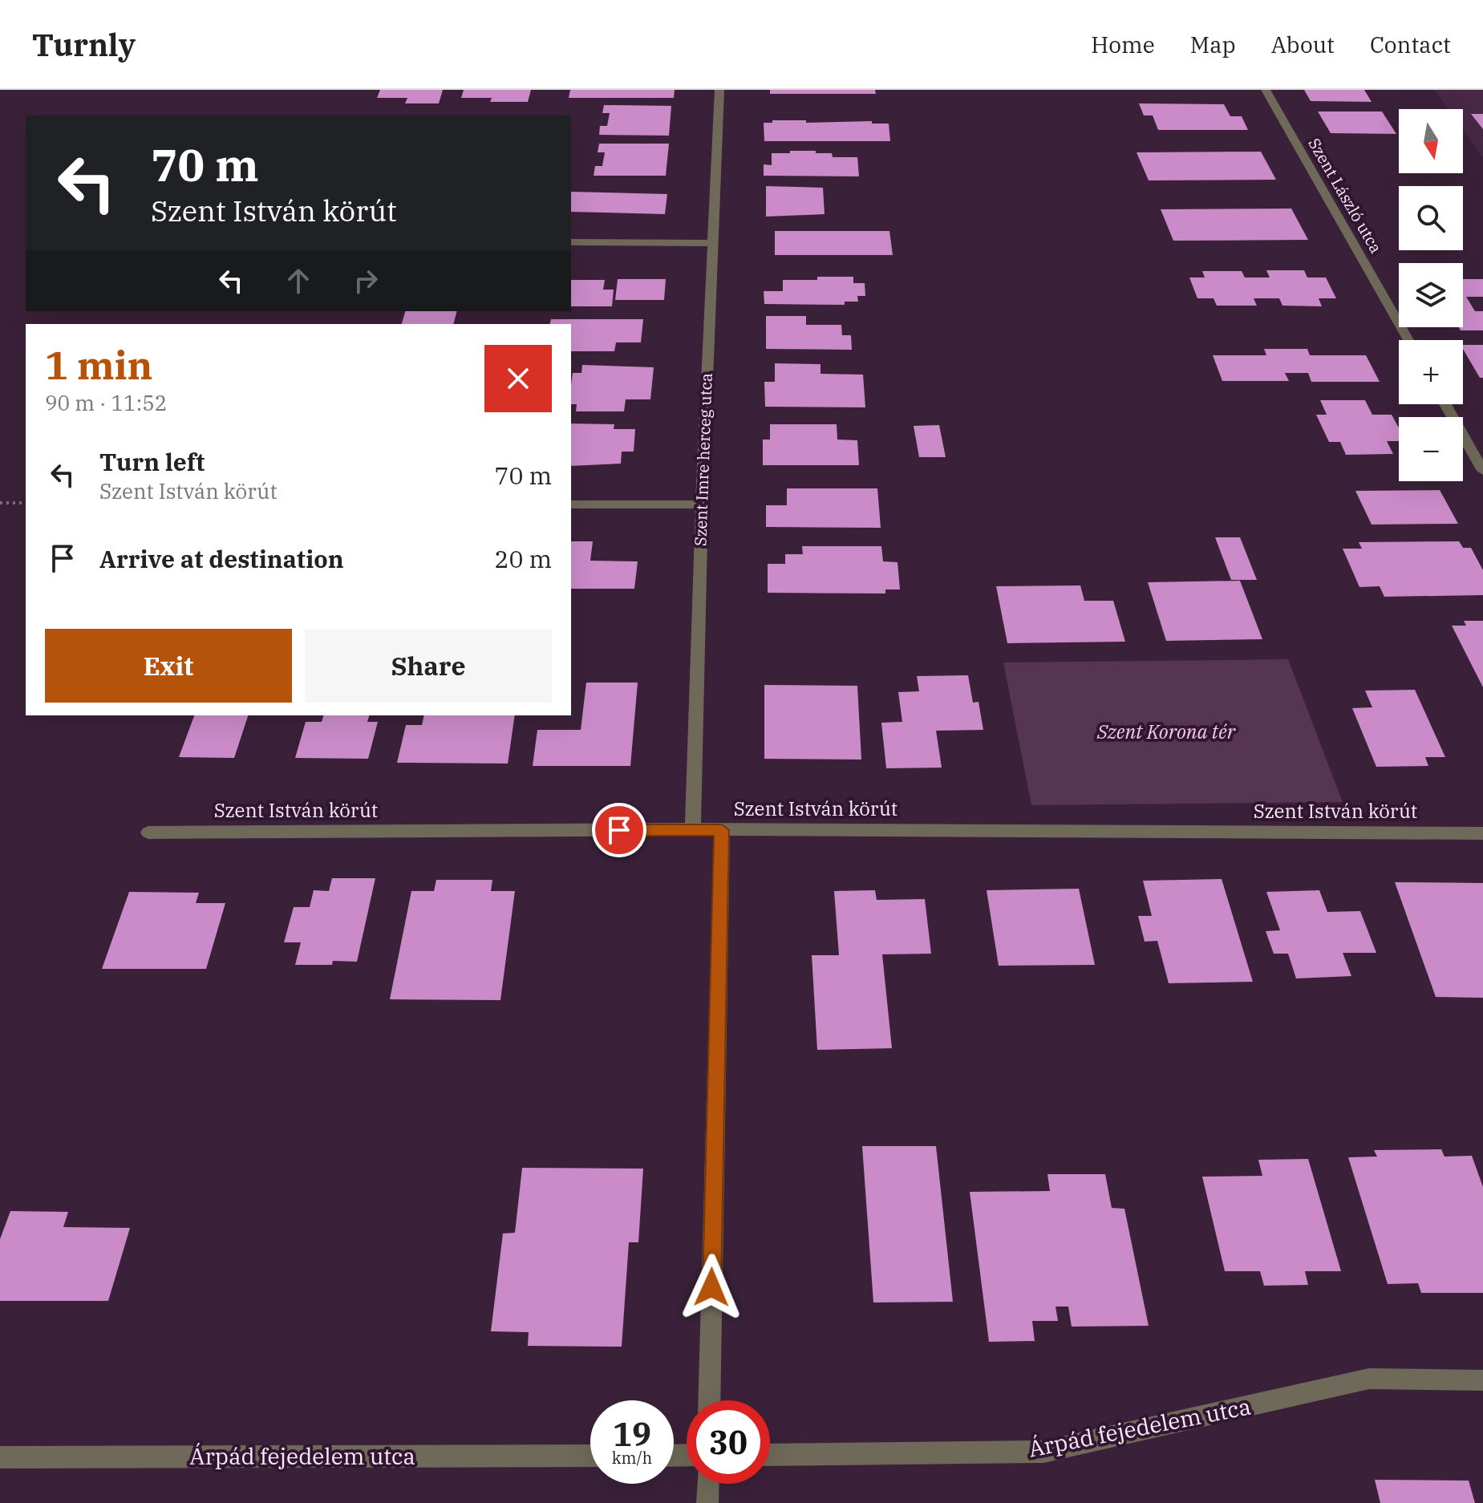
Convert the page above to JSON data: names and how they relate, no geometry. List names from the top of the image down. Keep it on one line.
{"streets":{"street":["Szent László utca","Szent Imre herceg utca","Szent István körút","Árpád fejedelem utca"]},"crossings":[["Szent Imre herceg utca","Szent István körút"]],"parks":["Szent Korona tér"],"north":"bottom","page":{"header":"Turnly","nav":["Home","Map","About","Contact"],"map_buttons":["+","−"],"turn":["70 m","Szent István körút"],"heading":["1 min","90 m · 11:52"],"list":[{"name":"Turn left","note":"Szent István körút","value":"70 m"},{"name":"Arrive at destination","value":"20 m"}],"buttons":["Exit","Share"],"speed":"19 km/h","limit":"30"}}
